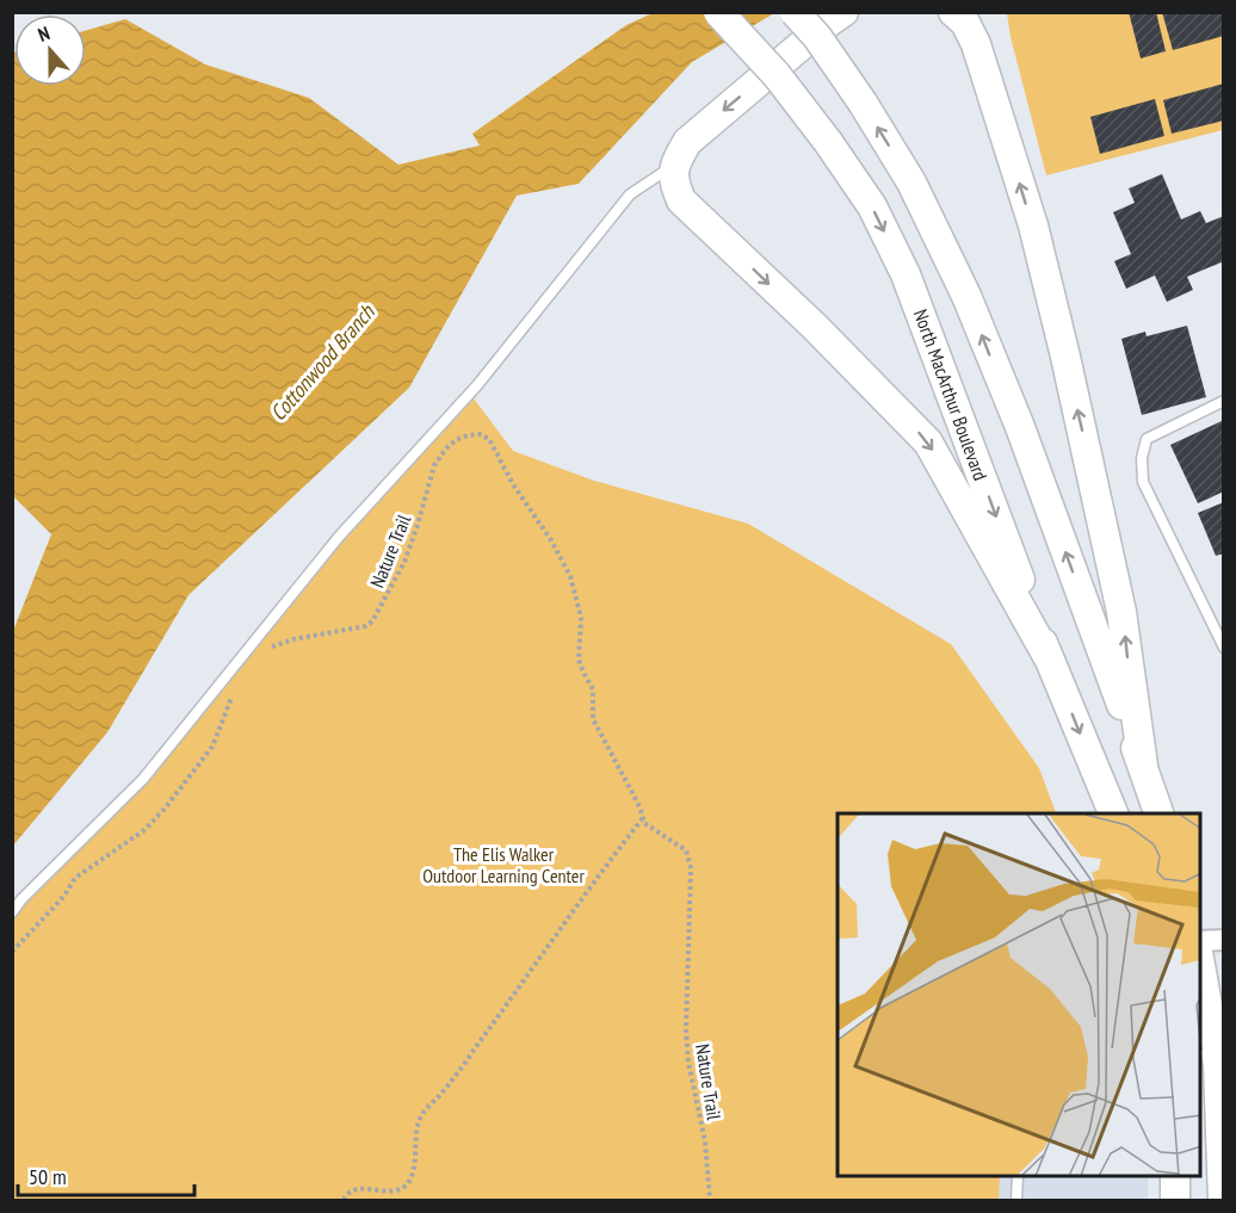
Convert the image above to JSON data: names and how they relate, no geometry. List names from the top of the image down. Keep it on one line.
{"streets":{"main road":["North MacArthur Boulevard"],"path":["Nature Trail"]},"water":["Cottonwood Branch"],"parks":["The Elis Walker Outdoor Learning Center"],"scale_bar":"50 m","north":"top"}
